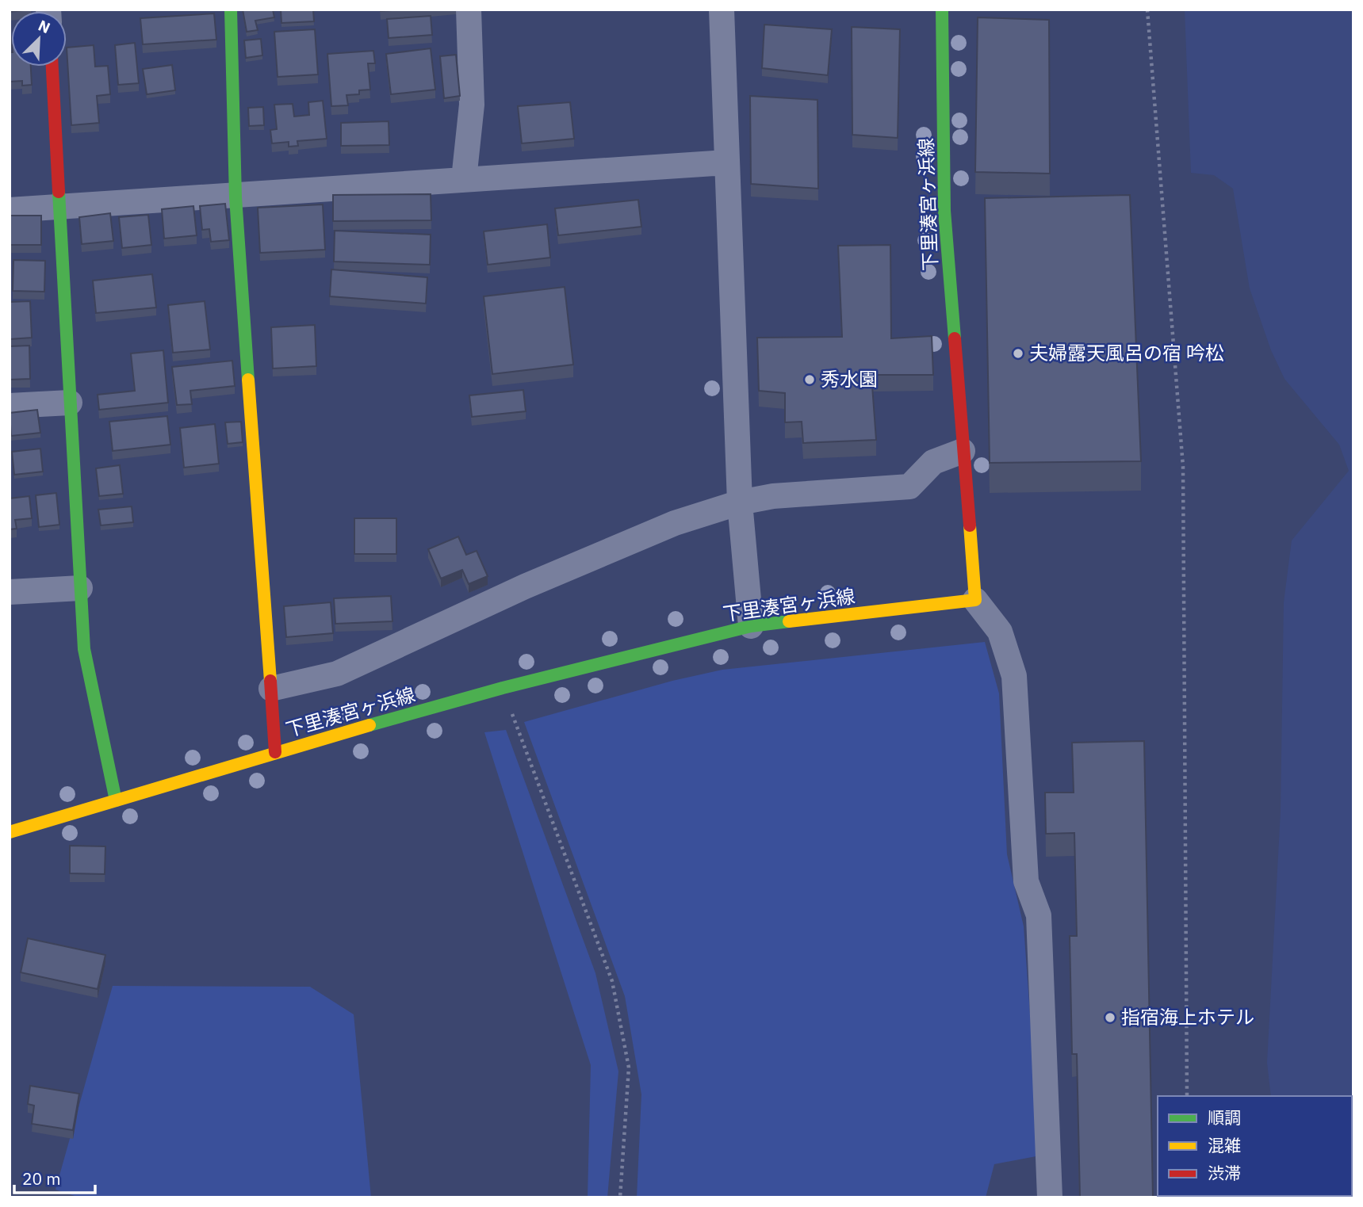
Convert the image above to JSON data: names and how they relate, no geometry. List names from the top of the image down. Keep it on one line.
{"streets":{"main road":["下里湊宮ヶ浜線"]},"places":["夫婦露天風呂の宿 吟松","秀水園","指宿海上ホテル"],"legend":["順調","混雑","渋滞"],"scale_bar":"20 m","north":"top right"}
